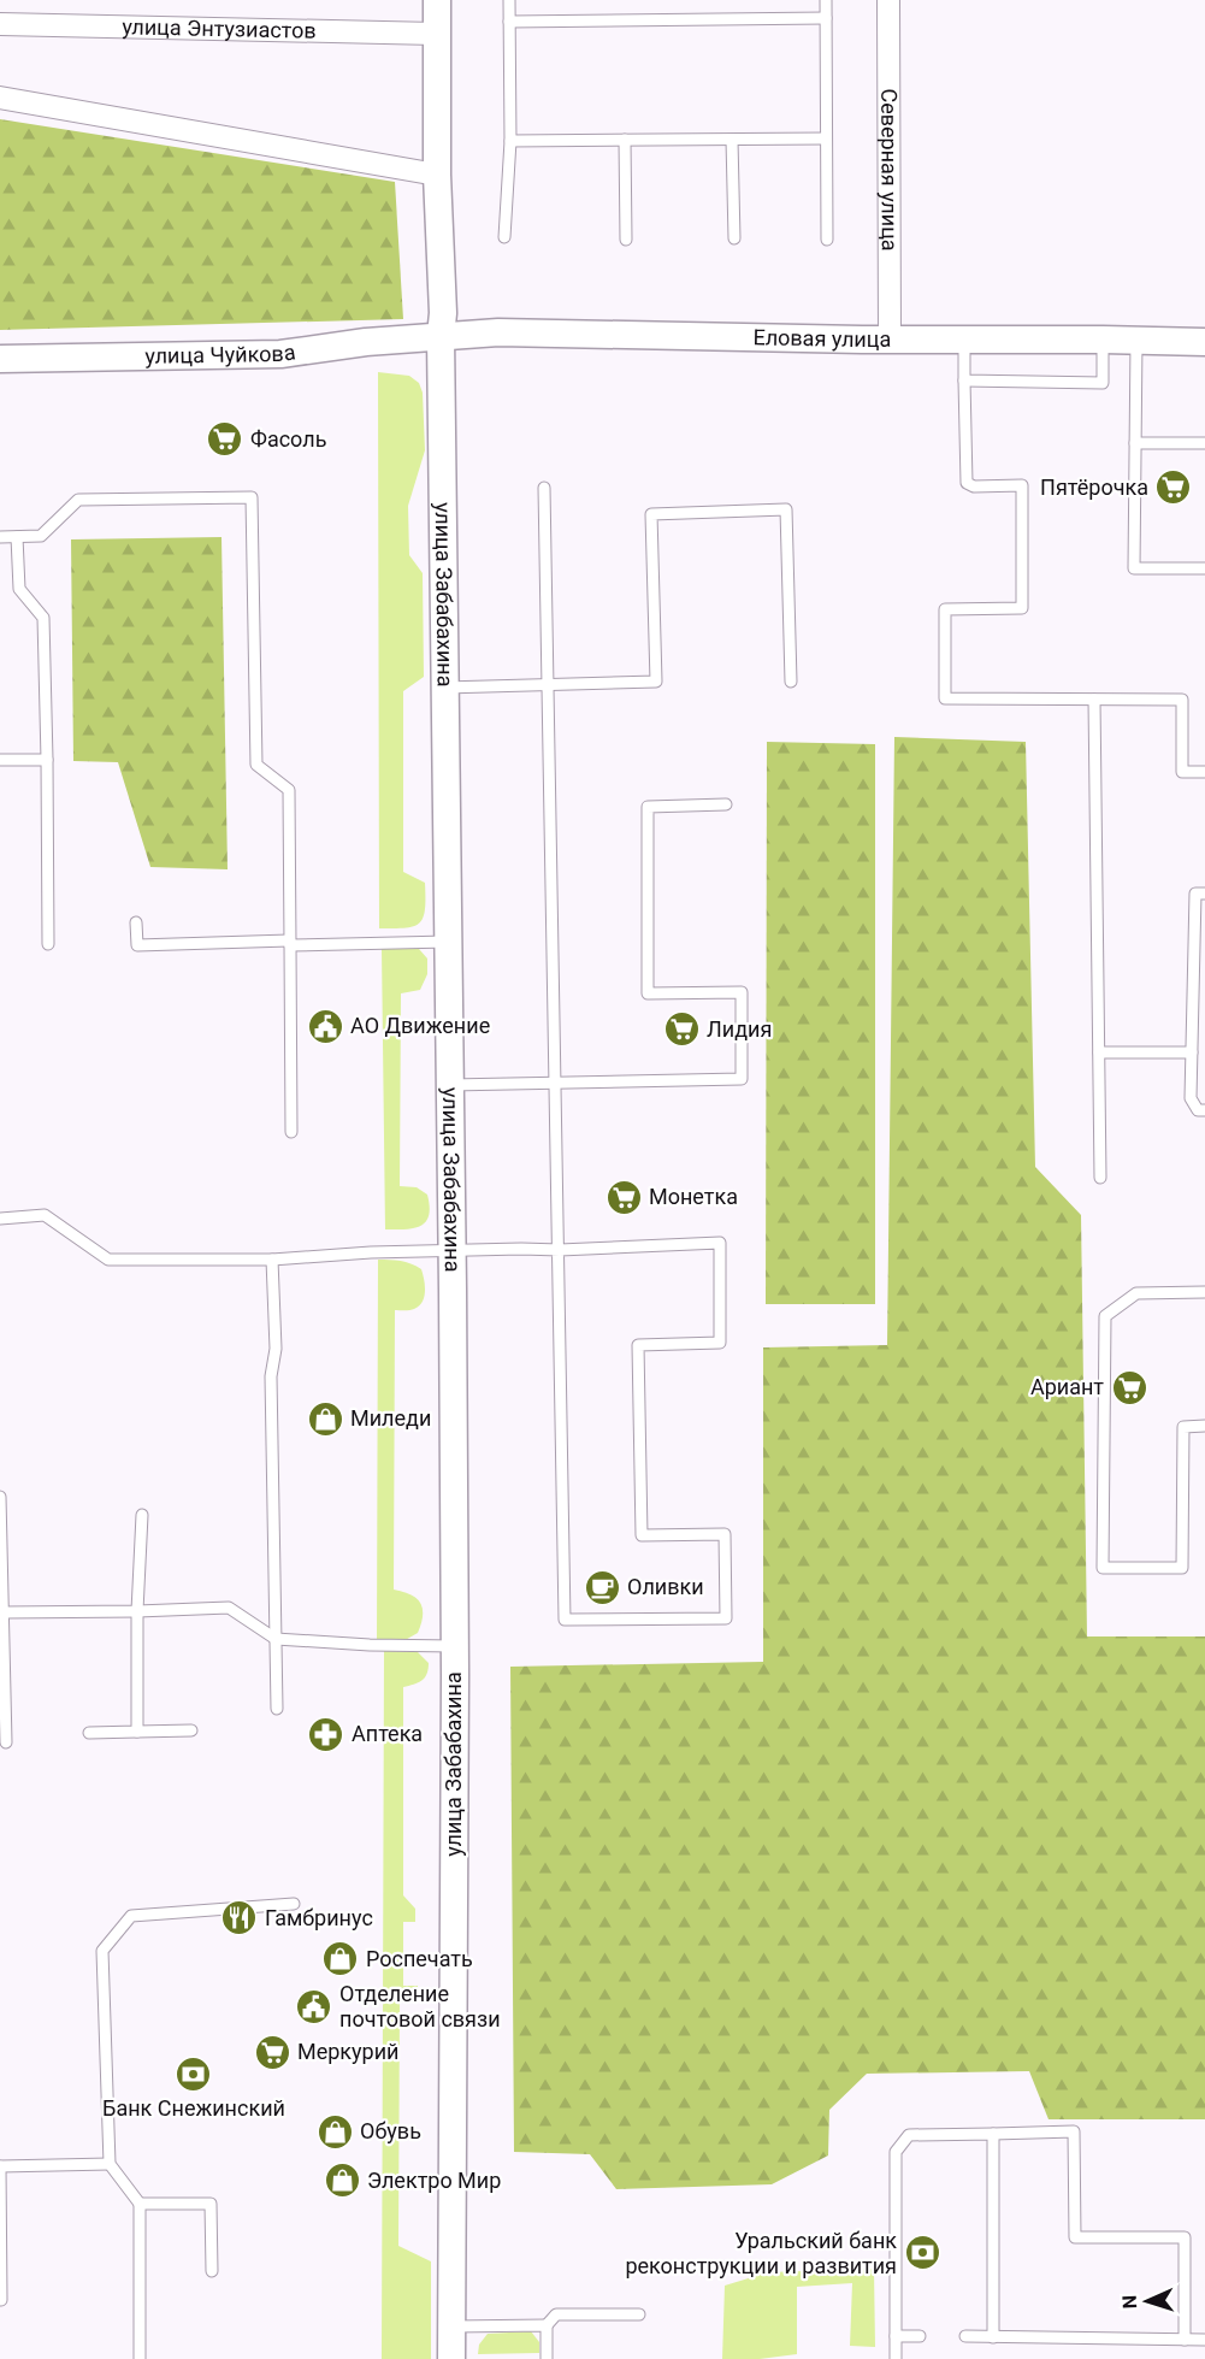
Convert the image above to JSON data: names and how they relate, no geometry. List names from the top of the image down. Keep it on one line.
{"streets":{"street":["улица Энтузиастов","Северная улица","Еловая улица","улица Чуйкова","улица Забабахина"]},"crossings":[["улица Энтузиастов","улица Забабахина"],["Северная улица","Еловая улица"],["Еловая улица","улица Чуйкова"],["Еловая улица","улица Забабахина"],["улица Чуйкова","улица Забабахина"]],"places":{"supermarket":["Фасоль","Пятёрочка","Лидия","Монетка","Ариант","Меркурий"],"public building":["АО Движение","Отделение почтовой связи"],"shop":["Миледи","Роспечать","Обувь","Электро Мир"],"cafe":["Оливки"],"pharmacy":["Аптека"],"restaurant":["Гамбринус"],"bank":["Банк Снежинский","Уральский банк реконструкции и развития"]},"north":"left"}
